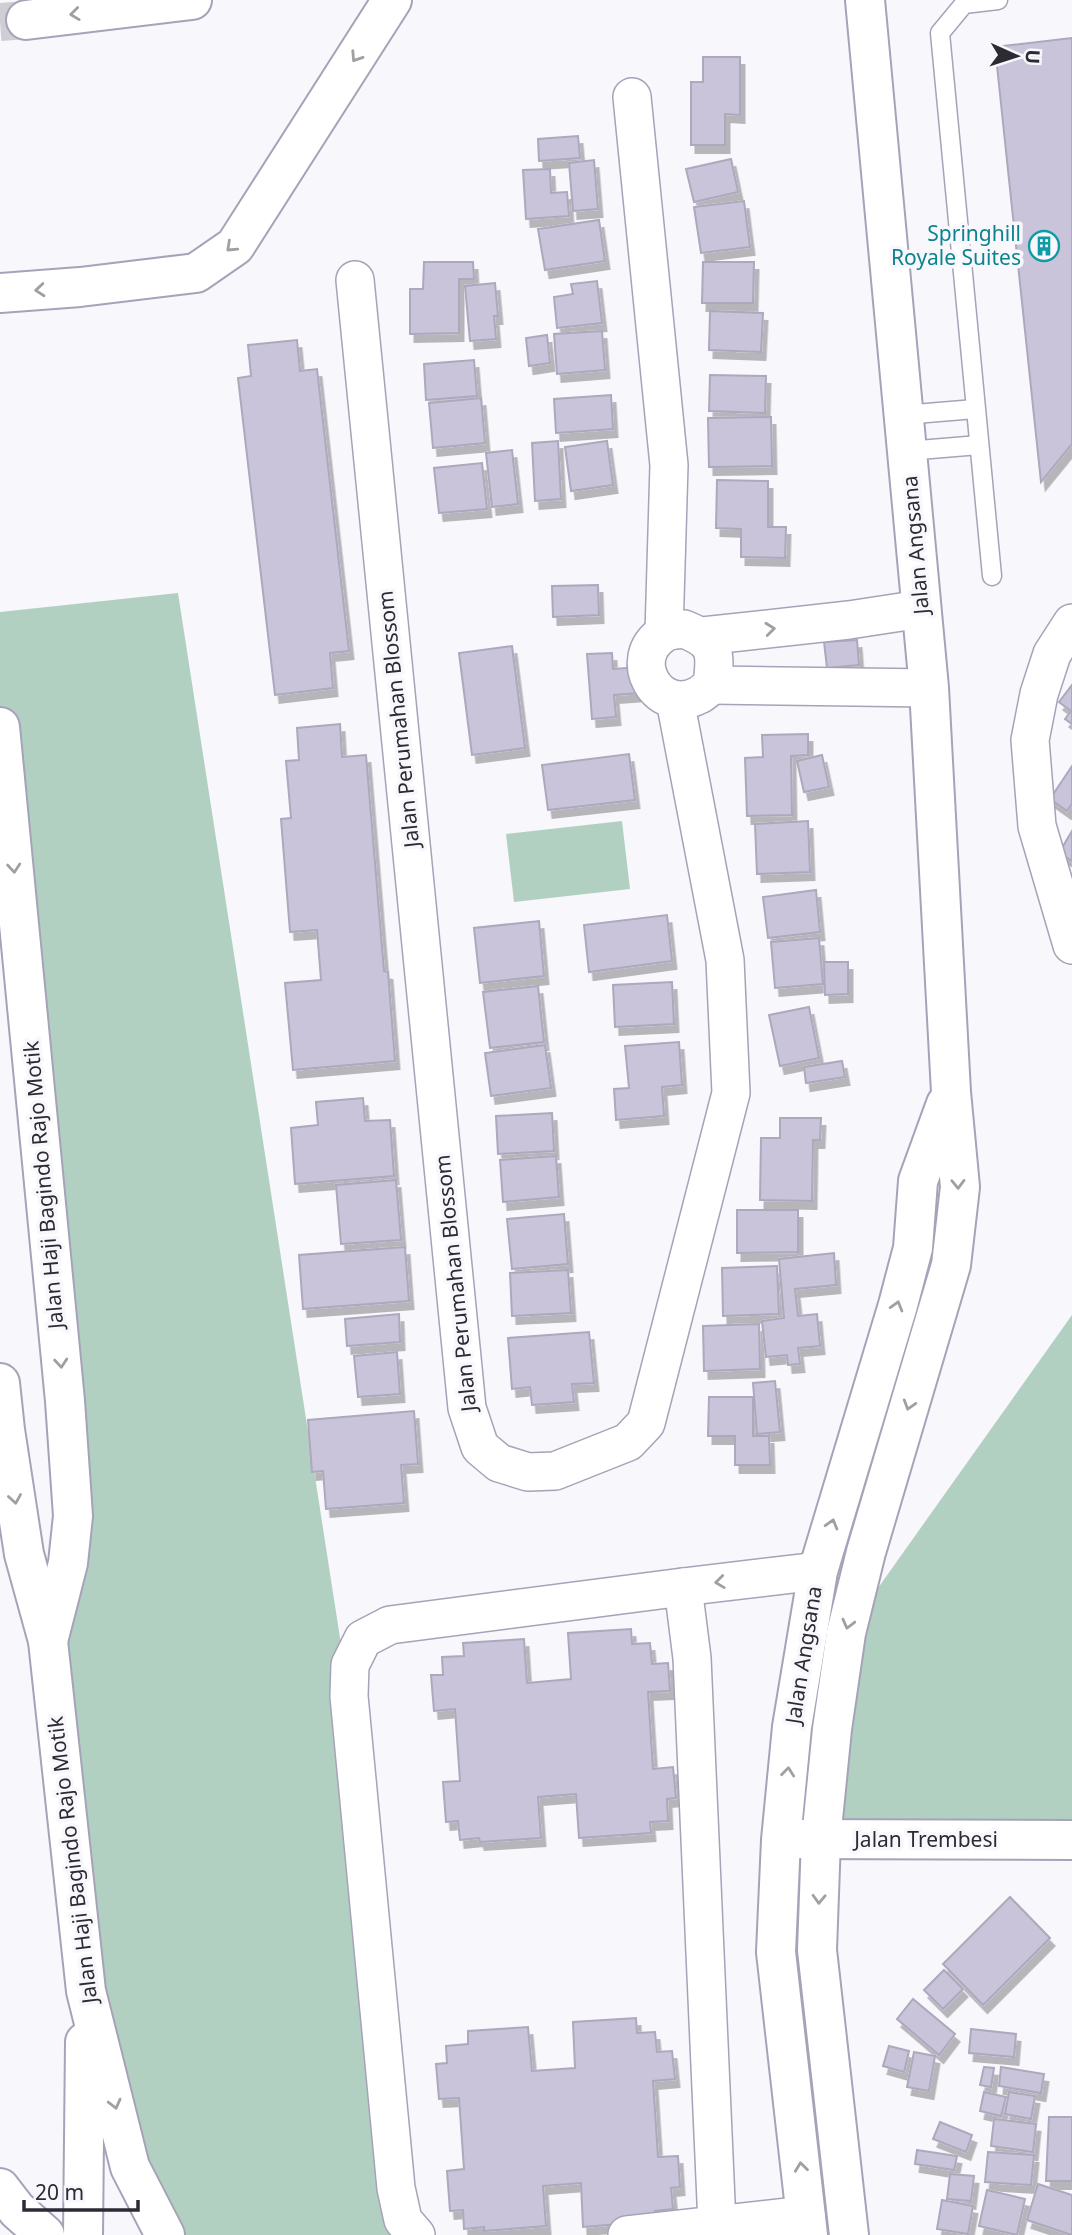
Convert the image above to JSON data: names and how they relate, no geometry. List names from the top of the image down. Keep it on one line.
{"streets":{"street":["Jalan Angsana","Jalan Perumahan Blossom","Jalan Haji Bagindo Rajo Motik","Jalan Trembesi"]},"crossings":[["Jalan Angsana","Jalan Trembesi"]],"one_way":["Jalan Haji Bagindo Rajo Motik"],"places":{"building":["Springhill Royale Suites"]},"scale_bar":"20 m","north":"right"}
